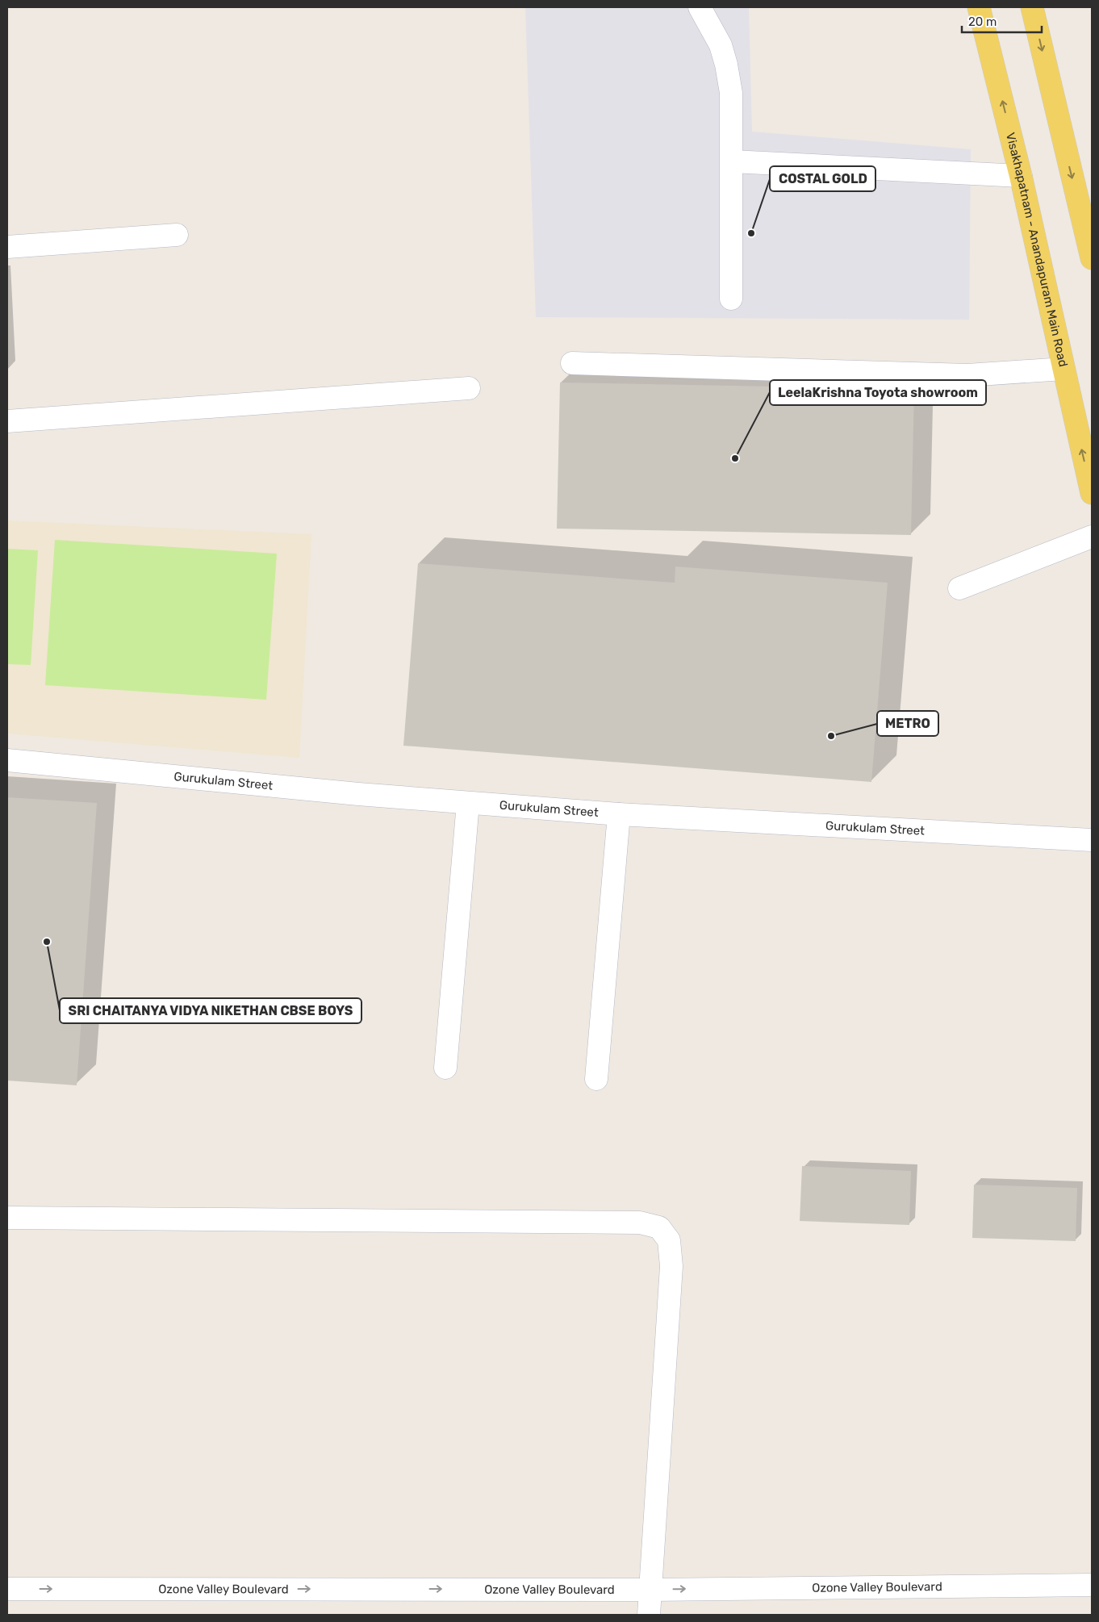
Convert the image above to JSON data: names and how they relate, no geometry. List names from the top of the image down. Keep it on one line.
{"streets":{"main road":["Visakhapatnam - Anandapuram Main Road"],"street":["Gurukulam Street","Ozone Valley Boulevard"]},"one_way":["Ozone Valley Boulevard"],"places":["COSTAL GOLD","LeelaKrishna Toyota showroom","METRO","SRI CHAITANYA VIDYA NIKETHAN CBSE BOYS"],"scale_bar":"20 m"}
